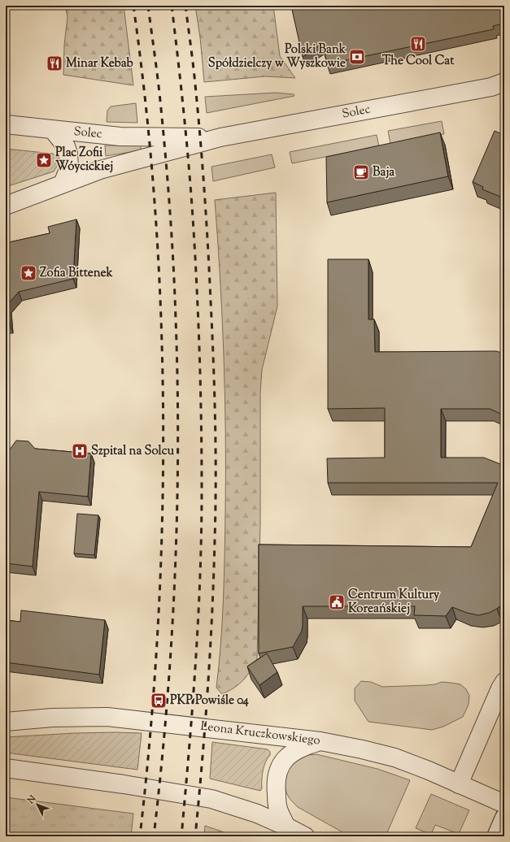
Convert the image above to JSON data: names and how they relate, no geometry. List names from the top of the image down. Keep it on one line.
{"streets":{"street":["Solec","Leona Kruczkowskiego"]},"places":{"restaurant":["The Cool Cat","Minar Kebab"],"bank":["Polski Bank Spółdzielczy w Wyszkowie"],"place":["Plac Zofii Wóycickiej","Zofia Bittenek"],"cafe":["Baja"],"hospital":["Szpital na Solcu"],"public building":["Centrum Kultury Koreańskiej"],"bus stop":["PKP Powiśle 04"]},"north":"top left"}
